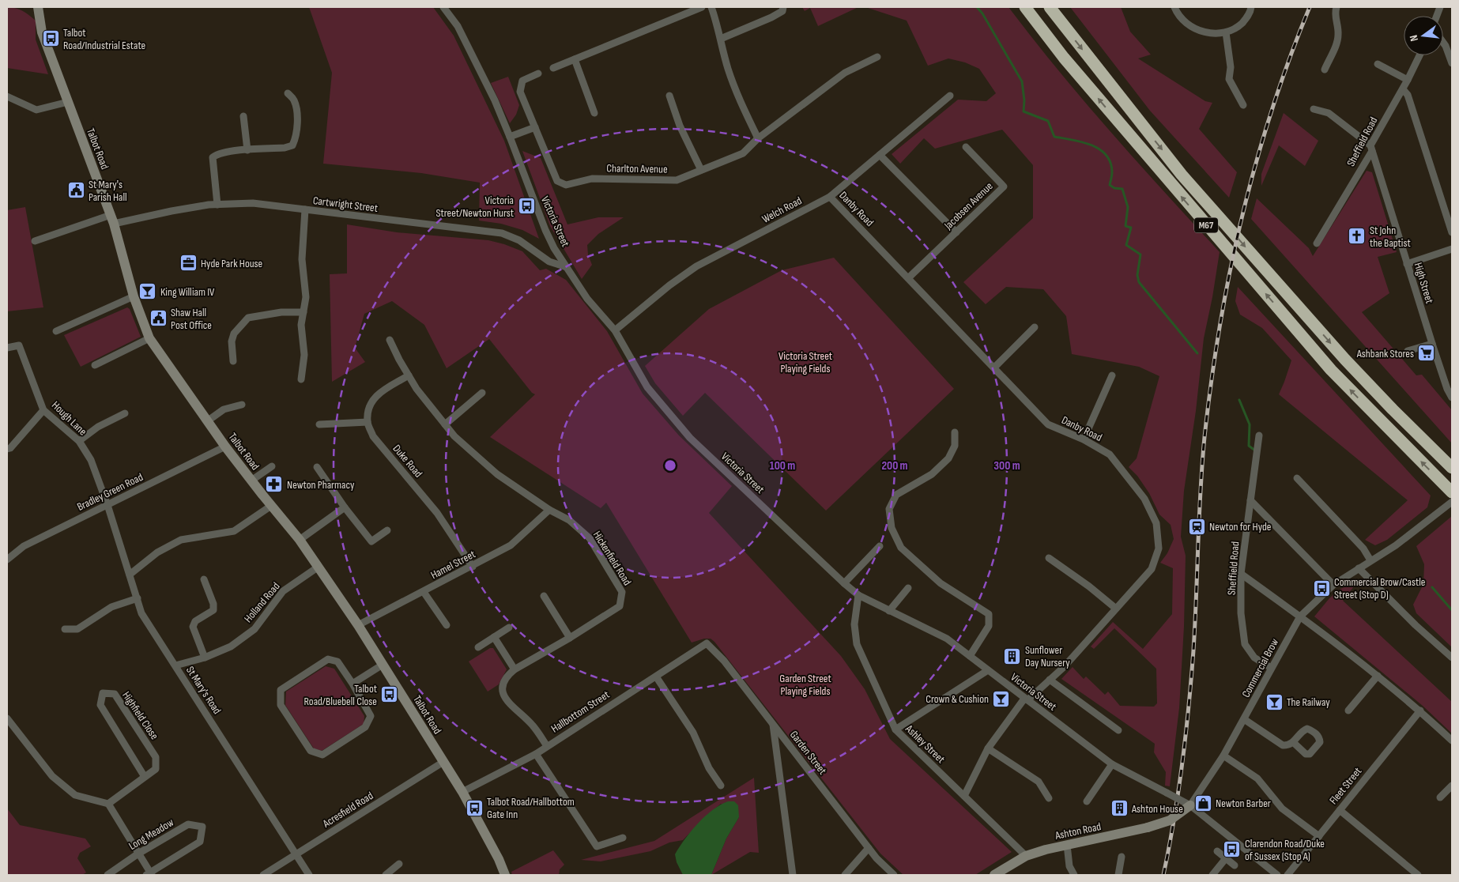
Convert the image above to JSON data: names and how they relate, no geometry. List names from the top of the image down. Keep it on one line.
{"streets":{"highway":["M67"],"street":["Sheffield Road","Talbot Road","Charlton Avenue","Cartwright Street","Jacobsen Avenue","Danby Road","Welch Road","Victoria Street","High Street","Hough Lane","Duke Road","Bradley Green Road","Hickenfield Road","Hamel Street","Holland Road","Commercial Brow","St Mary's Road","Hallbottom Street","Highfield Close","Ashley Street","Garden Street","Fleet Street","Acresfield Road","Ashton Road","Long Meadow"]},"crossings":[["Sheffield Road","High Street"],["Sheffield Road","Commercial Brow"],["Talbot Road","Cartwright Street"],["Talbot Road","Bradley Green Road"],["Talbot Road","Hamel Street"],["Talbot Road","Holland Road"],["Talbot Road","Hallbottom Street"],["Talbot Road","Acresfield Road"],["Cartwright Street","Victoria Street"],["Jacobsen Avenue","Danby Road"],["Danby Road","Welch Road"],["Danby Road","Victoria Street"],["Danby Road","Ashley Street"],["Welch Road","Victoria Street"],["Victoria Street","Commercial Brow"],["Victoria Street","Ashley Street"],["Victoria Street","Ashton Road"],["Hough Lane","Bradley Green Road"],["Hough Lane","St Mary's Road"],["Duke Road","Hamel Street"],["Bradley Green Road","St Mary's Road"],["Hickenfield Road","Hamel Street"],["Hickenfield Road","Hallbottom Street"],["Holland Road","St Mary's Road"],["Commercial Brow","Ashton Road"],["St Mary's Road","Acresfield Road"],["Hallbottom Street","Garden Street"],["Ashley Street","Ashton Road"]],"parks":["Victoria Street Playing Fields","Garden Street Playing Fields"],"places":{"bus stop":["Talbot Road/Industrial Estate","Victoria Street/Newton Hurst","Commercial Brow/Castle Street (Stop D)","Talbot Road/Bluebell Close","Talbot Road/Hallbottom Gate Inn","Clarendon Road/Duke of Sussex (Stop A)"],"public building":["St Mary's Parish Hall","Shaw Hall Post Office"],"church":["St John the Baptist"],"office":["Hyde Park House"],"bar":["King William IV","Crown & Cushion","The Railway"],"supermarket":["Ashbank Stores"],"pharmacy":["Newton Pharmacy"],"station":["Newton for Hyde"],"building":["Sunflower Day Nursery","Ashton House"],"shop":["Newton Barber"]},"north":"left","rings":["100 m","200 m","300 m"]}
